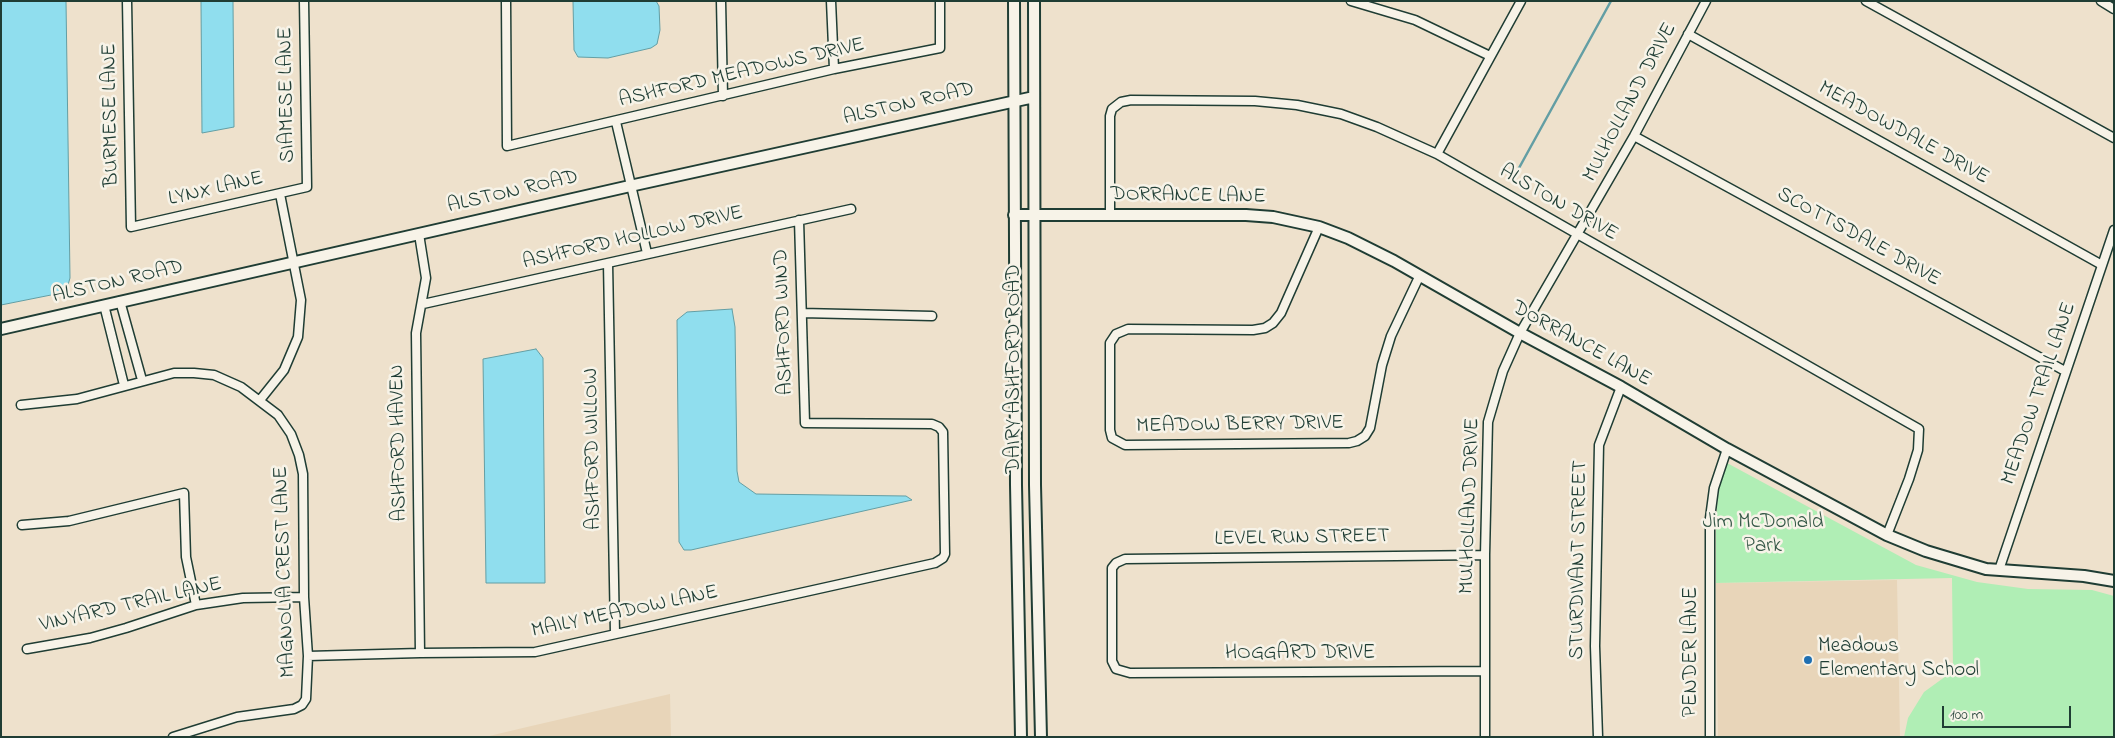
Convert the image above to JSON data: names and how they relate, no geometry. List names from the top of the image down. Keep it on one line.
{"streets":{"street":["ASHFORD MEADOWS DRIVE","SIAMESE LANE","MULHOLLAND DRIVE","ALSTON ROAD","BURMESE LANE","MEADOWDALE DRIVE","LYNX LANE","DORRANCE LANE","ALSTON DRIVE","SCOTTSDALE DRIVE","ASHFORD HOLLOW DRIVE","ASHFORD WIND","DAIRY ASHFORD ROAD","MEADOW TRAIL LANE","MEADOW BERRY DRIVE","ASHFORD HAVEN","ASHFORD WILLOW","LEVEL RUN STREET","STURDIVANT STREET","MAGNOLIA CREST LANE","VINYARD TRAIL LANE","MAILY MEADOW LANE","PENDER LANE","HOGGARD DRIVE"]},"crossings":[["SIAMESE LANE","LYNX LANE"],["MULHOLLAND DRIVE","MEADOWDALE DRIVE"],["MULHOLLAND DRIVE","DORRANCE LANE"],["MULHOLLAND DRIVE","ALSTON DRIVE"],["MULHOLLAND DRIVE","SCOTTSDALE DRIVE"],["MULHOLLAND DRIVE","LEVEL RUN STREET"],["MULHOLLAND DRIVE","HOGGARD DRIVE"],["ALSTON ROAD","DAIRY ASHFORD ROAD"],["ALSTON ROAD","ASHFORD HAVEN"],["BURMESE LANE","LYNX LANE"],["MEADOWDALE DRIVE","MEADOW TRAIL LANE"],["DORRANCE LANE","ALSTON DRIVE"],["DORRANCE LANE","DAIRY ASHFORD ROAD"],["DORRANCE LANE","MEADOW TRAIL LANE"],["DORRANCE LANE","MEADOW BERRY DRIVE"],["DORRANCE LANE","STURDIVANT STREET"],["DORRANCE LANE","PENDER LANE"],["SCOTTSDALE DRIVE","MEADOW TRAIL LANE"],["ASHFORD HOLLOW DRIVE","ASHFORD WIND"],["ASHFORD HOLLOW DRIVE","ASHFORD HAVEN"],["ASHFORD HOLLOW DRIVE","ASHFORD WILLOW"],["ASHFORD WIND","MAILY MEADOW LANE"],["ASHFORD HAVEN","MAILY MEADOW LANE"],["ASHFORD WILLOW","MAILY MEADOW LANE"],["LEVEL RUN STREET","HOGGARD DRIVE"],["MAGNOLIA CREST LANE","VINYARD TRAIL LANE"],["MAGNOLIA CREST LANE","MAILY MEADOW LANE"]],"parks":["Jim McDonald Park"],"places":["Meadows Elementary School"],"scale_bar":"100 m"}
